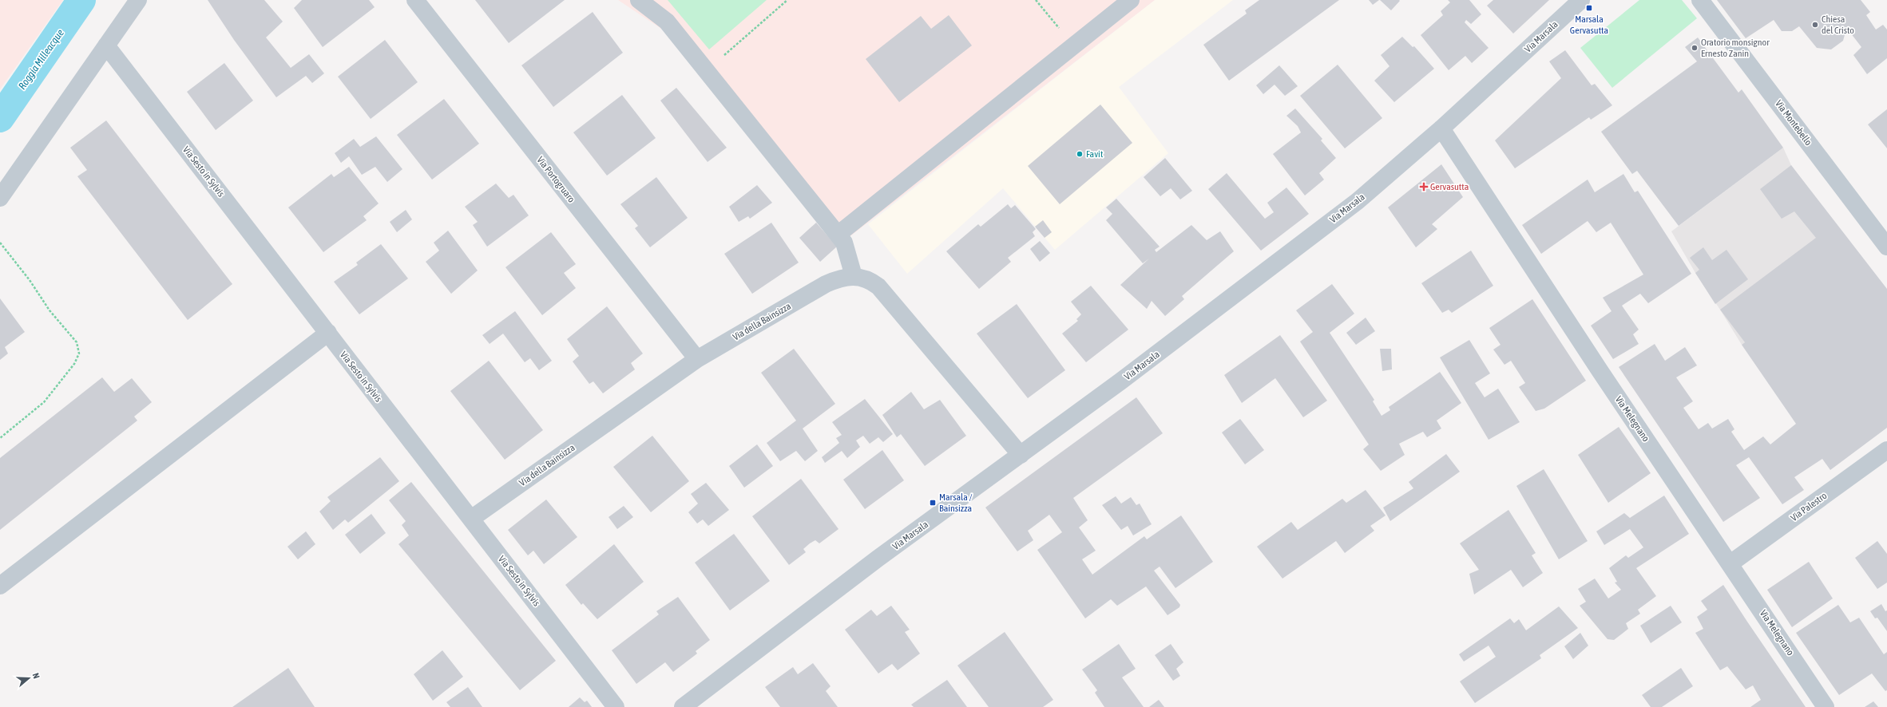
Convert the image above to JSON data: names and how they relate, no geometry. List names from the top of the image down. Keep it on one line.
{"streets":{"street":["Via Marsala","Via Montebello","Via Sesto in Sylvis","Via Portogruaro","Via della Bainsizza","Via Melegnano","Via Palestro"]},"crossings":[["Via Marsala","Via della Bainsizza"],["Via Marsala","Via Melegnano"],["Via Sesto in Sylvis","Via della Bainsizza"],["Via Portogruaro","Via della Bainsizza"],["Via Melegnano","Via Palestro"]],"water":["Roggia Milleacque"],"places":{"transit":["Marsala Gervasutta","Marsala / Bainsizza"],"other":["Chiesa del Cristo","Oratorio monsignor Ernesto Zanin","Favit"],"health":["Gervasutta"]},"north":"right"}
